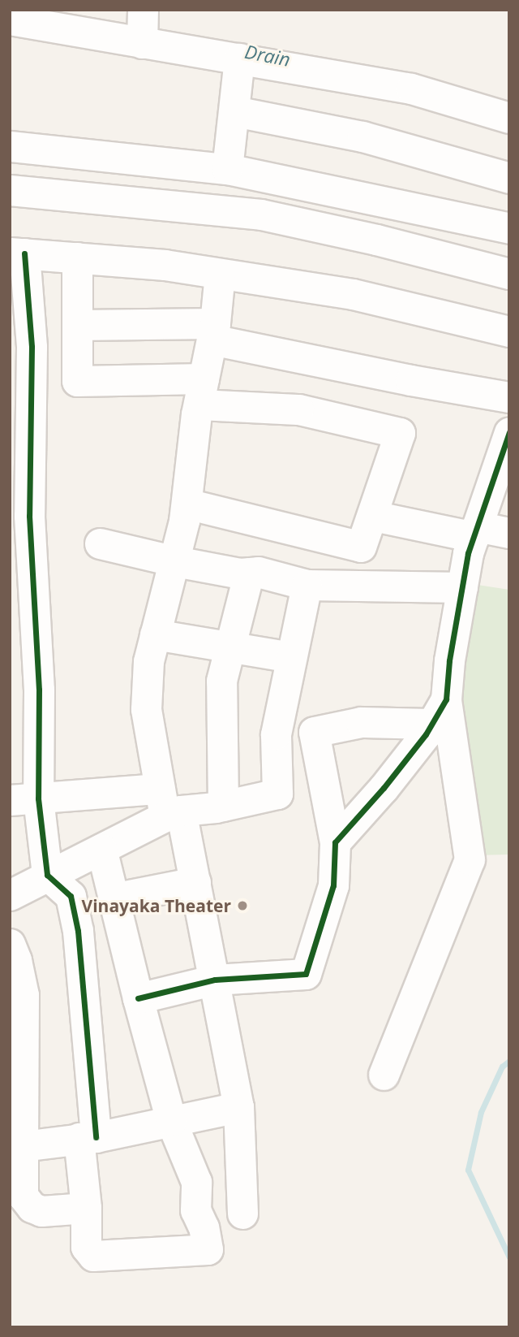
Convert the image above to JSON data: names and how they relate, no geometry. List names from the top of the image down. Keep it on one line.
{"water":["Drain"],"places":["Vinayaka Theater"]}
